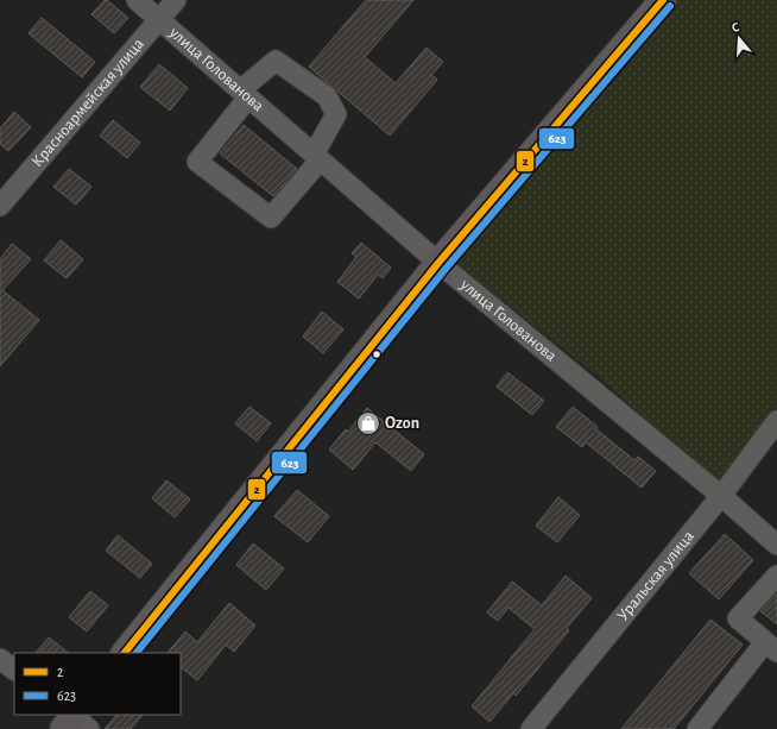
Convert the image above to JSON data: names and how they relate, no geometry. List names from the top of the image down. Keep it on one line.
{"streets":{"street":["улица Голованова","Красноармейская улица","Уральская улица"]},"crossings":[["улица Голованова","Красноармейская улица"],["улица Голованова","Уральская улица"]],"places":{"shop":["Ozon"]},"lines":["transit line 2","transit line 623"],"legend":["2","623"],"north":"top"}
